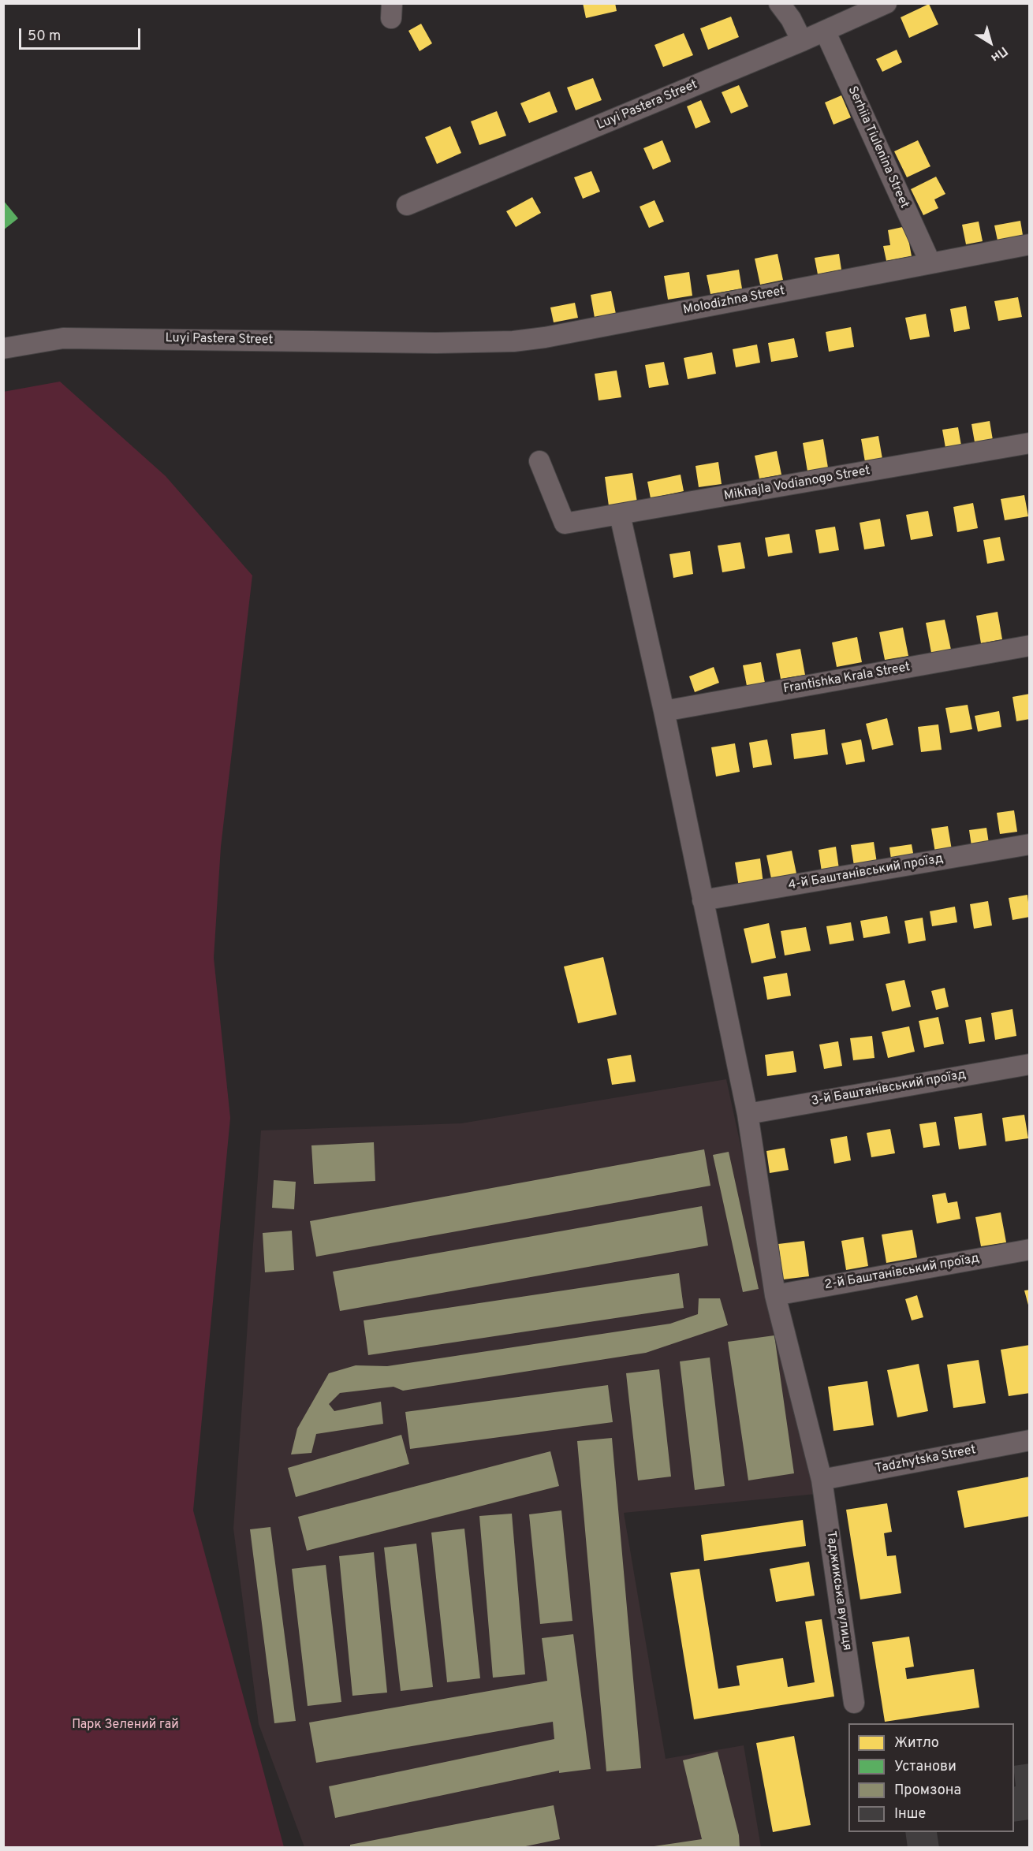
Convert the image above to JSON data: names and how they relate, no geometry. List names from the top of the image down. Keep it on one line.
{"streets":{"street":["Luyi Pastera Street","Serhiia Tiulenina Street","Molodizhna Street","Mikhajla Vodianogo Street","Frantishka Krala Street","4-й Баштанівський проїзд","3-й Баштанівський проїзд","2-й Баштанівський проїзд","Tadzhytska Street","Таджикська вулиця"]},"crossings":[["Luyi Pastera Street","Serhiia Tiulenina Street"],["Luyi Pastera Street","Molodizhna Street"],["Serhiia Tiulenina Street","Molodizhna Street"],["Mikhajla Vodianogo Street","Таджикська вулиця"],["Frantishka Krala Street","Таджикська вулиця"],["4-й Баштанівський проїзд","Таджикська вулиця"],["3-й Баштанівський проїзд","Таджикська вулиця"],["2-й Баштанівський проїзд","Таджикська вулиця"],["Tadzhytska Street","Таджикська вулиця"]],"parks":["Парк Зелений гай"],"legend":["Житло","Установи","Промзона","Інше"],"scale_bar":"50 m","north":"bottom right"}
